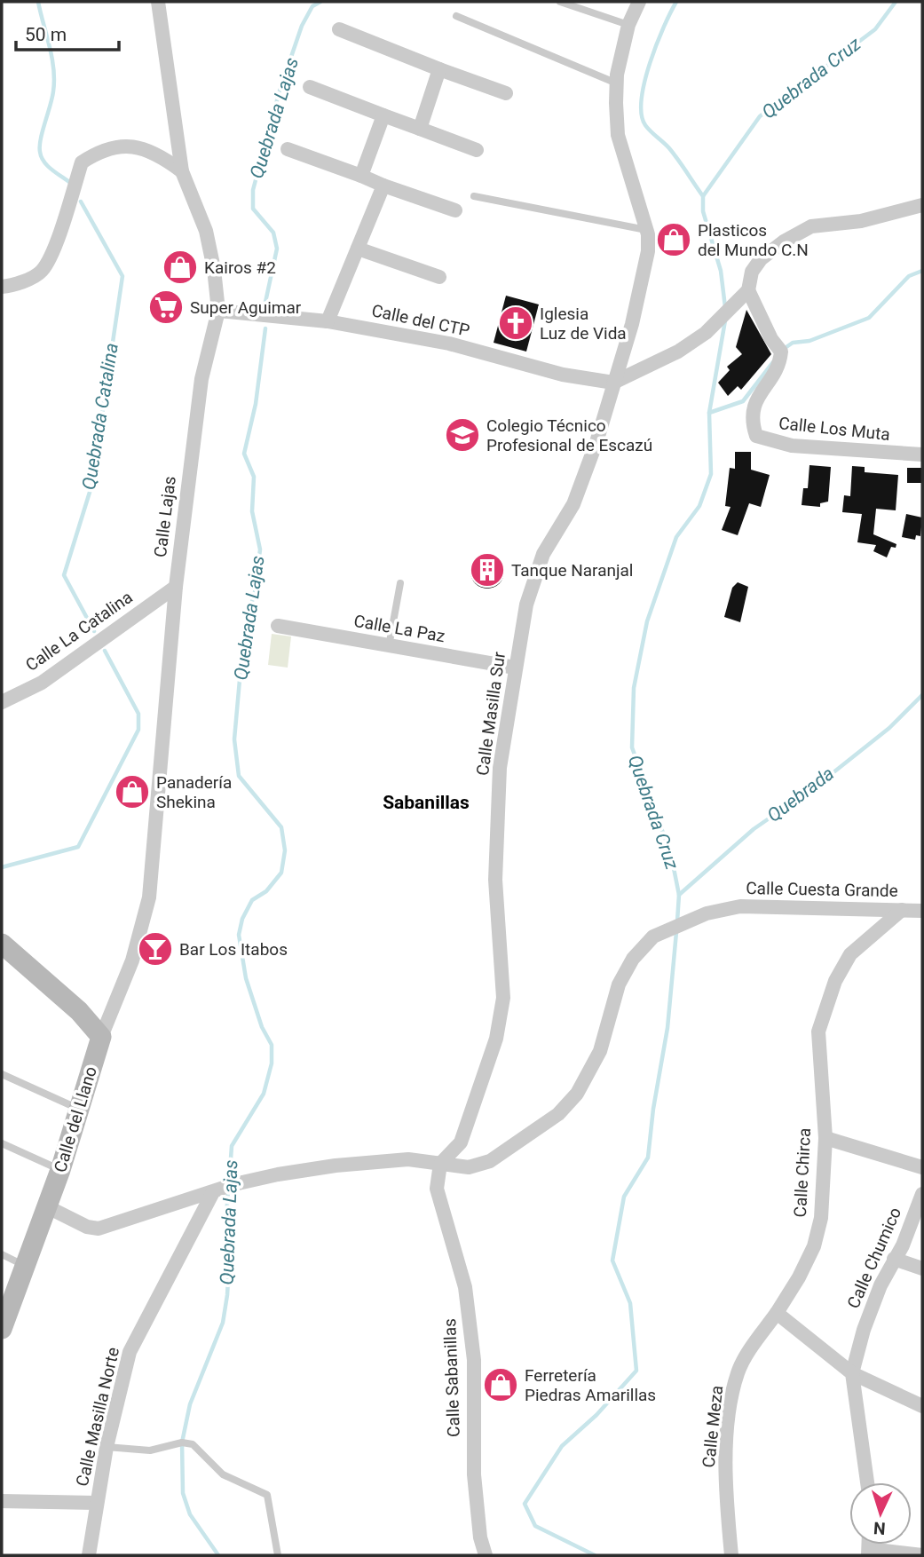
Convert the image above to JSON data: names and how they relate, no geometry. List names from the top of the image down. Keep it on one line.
{"streets":{"main road":["Calle del Llano"],"street":["Calle del CTP","Calle Los Muta","Calle Lajas","Calle La Paz","Calle La Catalina","Calle Masilla Sur","Calle Cuesta Grande","Calle Chirca","Calle Chumico","Calle Sabanillas","Calle Masilla Norte","Calle Meza"]},"crossings":[["Calle del CTP","Calle Lajas"],["Calle del CTP","Calle Masilla Sur"],["Calle Lajas","Calle La Catalina"],["Calle Lajas","Calle del Llano"],["Calle La Paz","Calle Masilla Sur"],["Calle Masilla Sur","Calle Cuesta Grande"],["Calle Masilla Sur","Calle Sabanillas"],["Calle Cuesta Grande","Calle del Llano"],["Calle Cuesta Grande","Calle Chirca"],["Calle Cuesta Grande","Calle Sabanillas"],["Calle Cuesta Grande","Calle Masilla Norte"],["Calle Chirca","Calle Meza"]],"districts":["Sabanillas"],"water":["Quebrada Cruz","Quebrada Lajas","Quebrada Catalina","Quebrada"],"places":{"shop":["Plasticos del Mundo C.N","Kairos #2","Panadería Shekina","Ferretería Piedras Amarillas"],"supermarket":["Super Aguimar"],"church":["Iglesia Luz de Vida"],"school or university":["Colegio Técnico Profesional de Escazú"],"building":["Tanque Naranjal"],"bar":["Bar Los Itabos"]},"scale_bar":"50 m","north":"bottom"}
